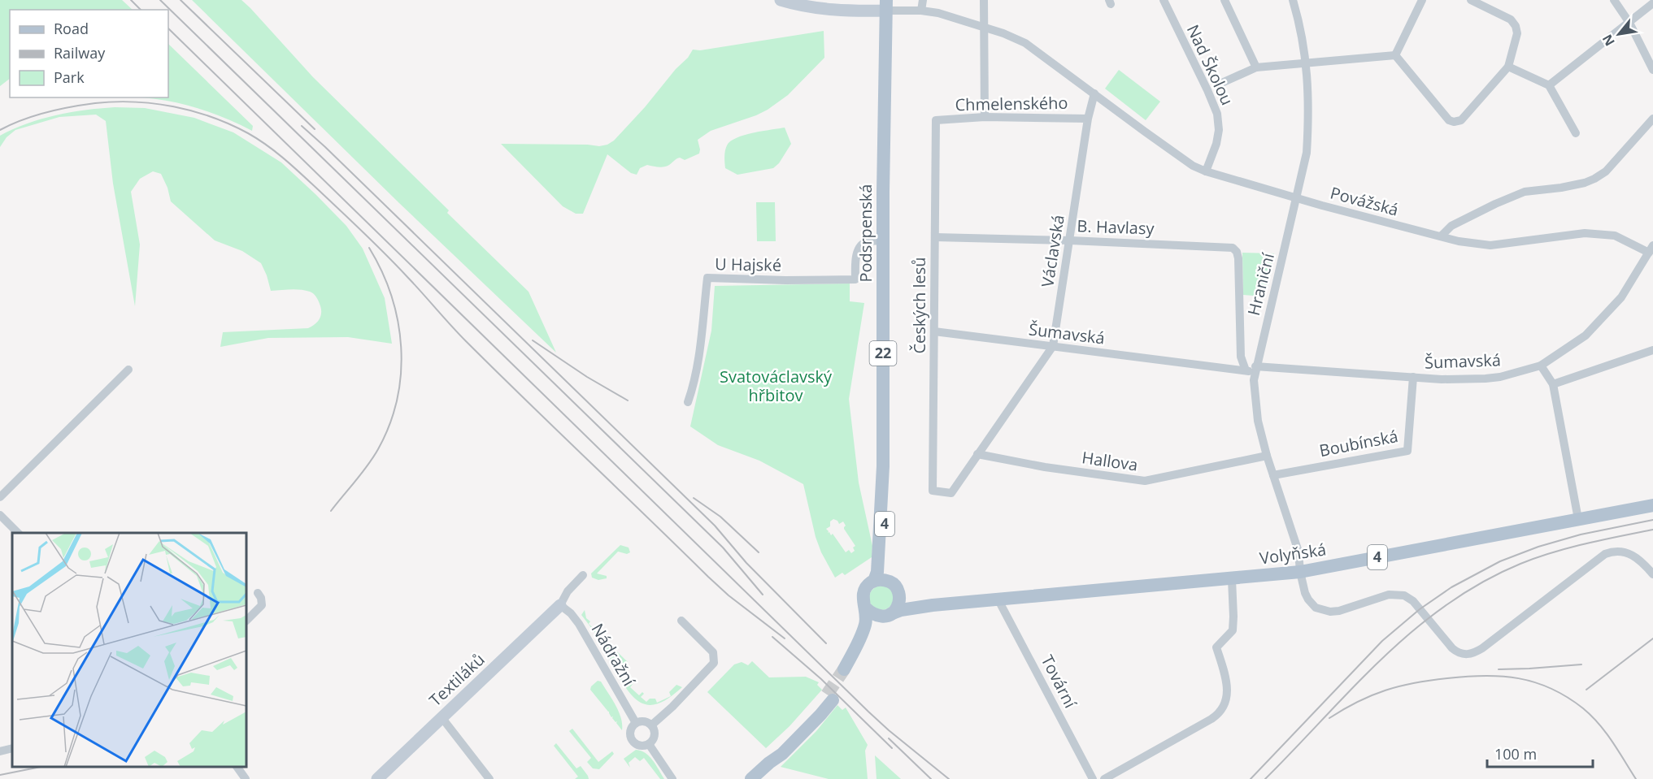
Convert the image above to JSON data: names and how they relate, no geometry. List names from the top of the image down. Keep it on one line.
{"streets":{"main road":["Podsrpenská","22","4","Volyňská"],"street":["Nad Školou","Chmelenského","Povážská","B. Havlasy","Václavská","U Hajské","Hraniční","Českých lesů","Šumavská","Boubínská","Hallova","Nádražní","Textiláků","Tovární"]},"crossings":[["Nad Školou","Povážská"],["Chmelenského","Václavská"],["Chmelenského","Českých lesů"],["Povážská","Václavská"],["Povážská","Hraniční"],["Povážská","Šumavská"],["B. Havlasy","Václavská"],["B. Havlasy","Hraniční"],["B. Havlasy","Českých lesů"],["Podsrpenská","U Hajské"],["Podsrpenská","4"],["Podsrpenská","Volyňská"],["Václavská","Českých lesů"],["Václavská","Šumavská"],["Václavská","Hallova"],["Hraniční","Šumavská"],["Hraniční","Boubínská"],["Hraniční","Hallova"],["Hraniční","Volyňská"],["Českých lesů","Šumavská"],["Šumavská","Boubínská"],["4","Volyňská"],["Volyňská","Tovární"],["Nádražní","Textiláků"]],"parks":["Svatováclavský hřbitov"],"legend":["Road","Railway","Park"],"scale_bar":"100 m","north":"bottom left"}
